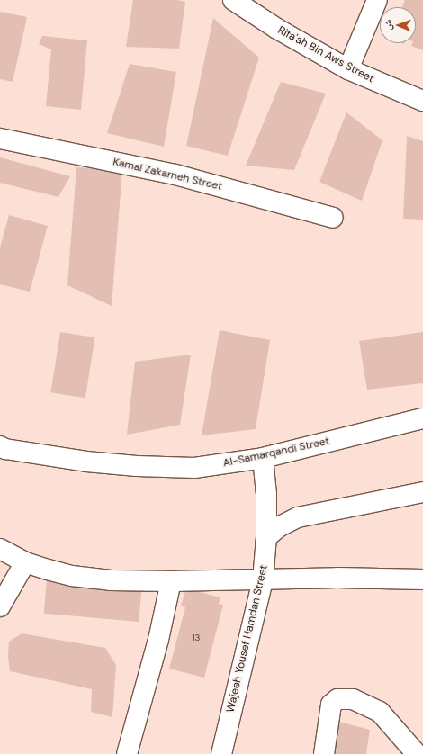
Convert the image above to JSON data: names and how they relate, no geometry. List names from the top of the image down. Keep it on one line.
{"streets":{"street":["Rifa'ah Bin Aws Street","Kamal Zakarneh Street","Al-Samarqandi Street","Wajeeh Yousef Hamdan Street"]},"crossings":[["Al-Samarqandi Street","Wajeeh Yousef Hamdan Street"]],"house_numbers":["13"],"north":"left"}
